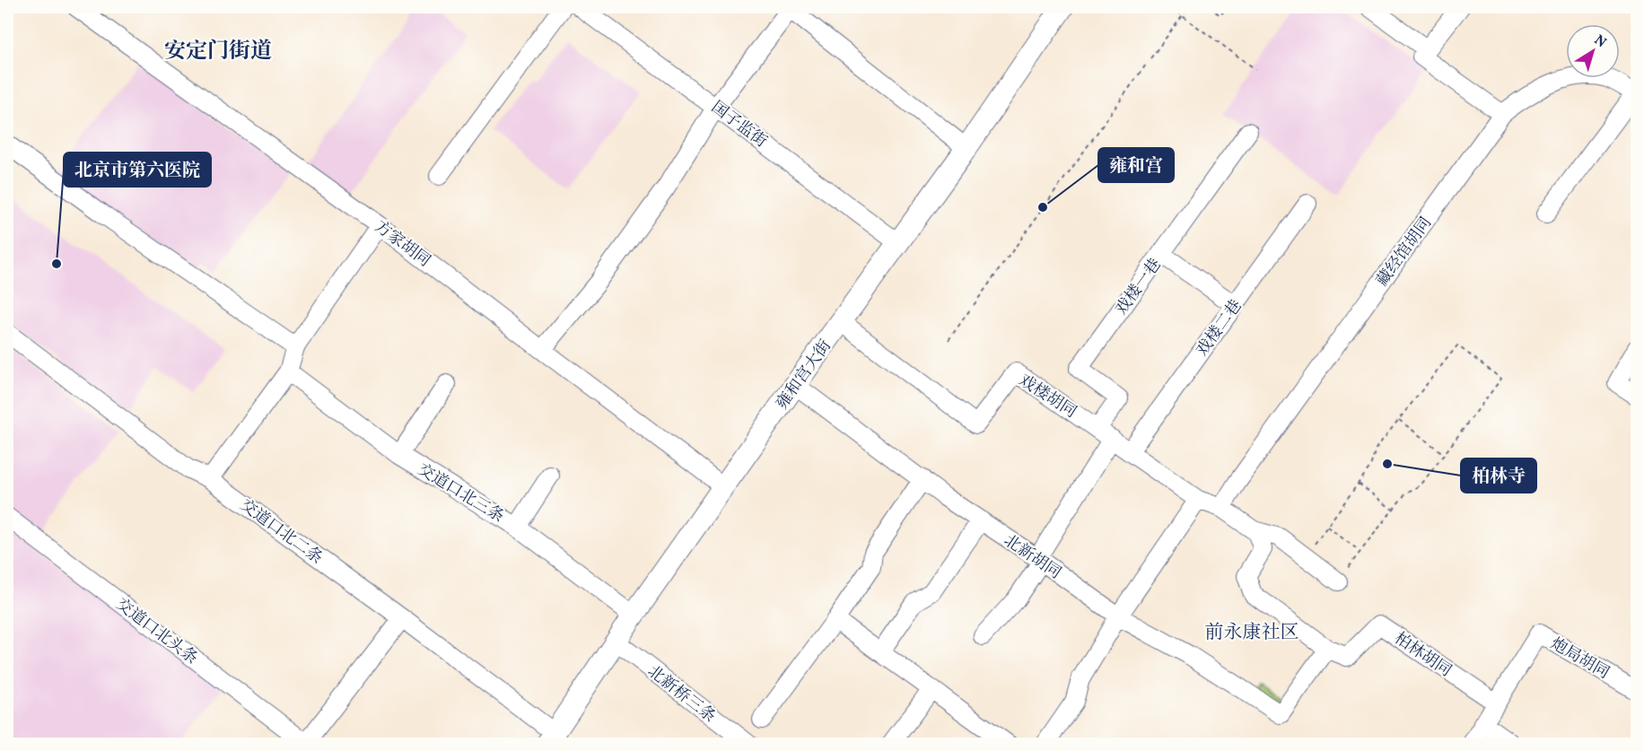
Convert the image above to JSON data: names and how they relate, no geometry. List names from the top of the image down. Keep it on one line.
{"streets":{"main road":["雍和宫大街"],"street":["国子监街","方家胡同","藏经馆胡同","戏楼一巷","戏楼二巷","戏楼胡同","交道口北三条","交道口北二条","北新胡同","交道口北头条","柏林胡同","炮局胡同","北新桥三条"]},"crossings":[["国子监街","雍和宫大街"],["方家胡同","雍和宫大街"],["藏经馆胡同","戏楼胡同"],["戏楼一巷","戏楼胡同"],["戏楼二巷","戏楼胡同"],["雍和宫大街","戏楼胡同"],["雍和宫大街","交道口北三条"],["雍和宫大街","交道口北二条"],["雍和宫大街","北新胡同"],["雍和宫大街","北新桥三条"],["北新胡同","柏林胡同"],["柏林胡同","炮局胡同"]],"districts":["安定门街道","前永康社区"],"places":["雍和宫","北京市第六医院","柏林寺"],"north":"top right"}
